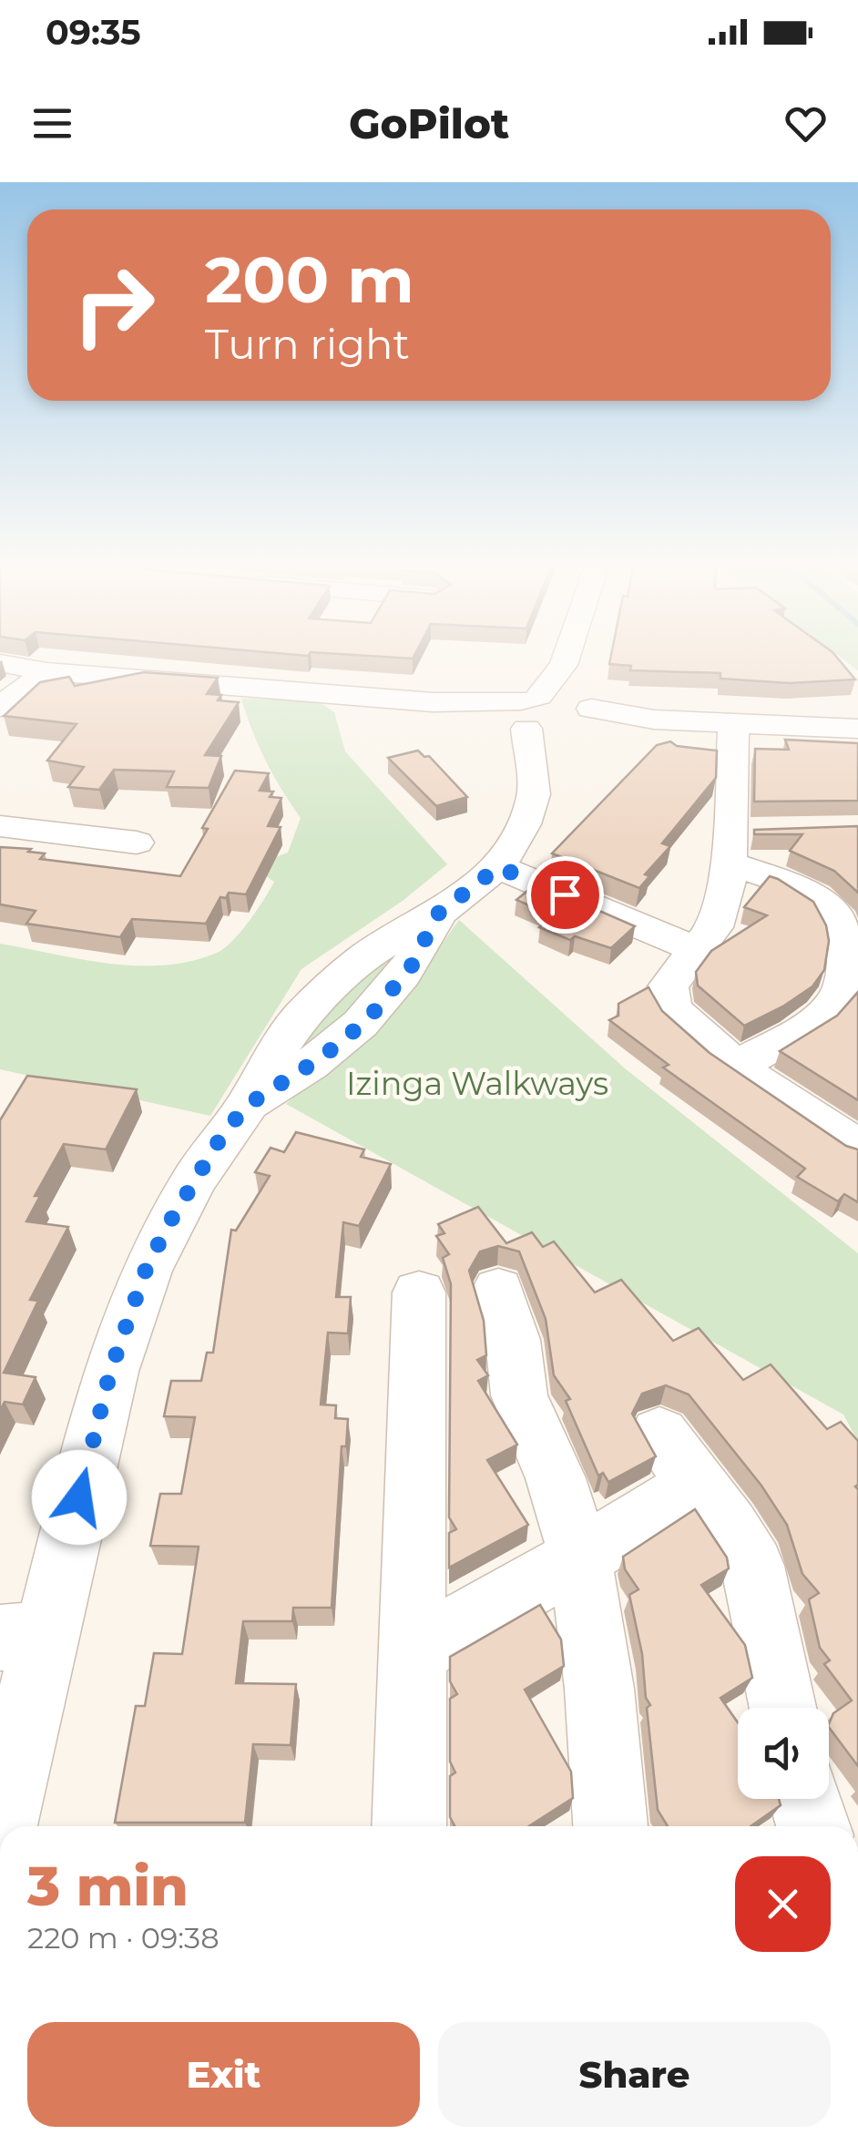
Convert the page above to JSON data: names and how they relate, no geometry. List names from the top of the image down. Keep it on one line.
{"parks":["Izinga Walkways"],"page":{"status":"09:35","header":"GoPilot","turn":["200 m","Turn right"],"heading":["3 min","220 m · 09:38"],"buttons":["Exit","Share"]}}
